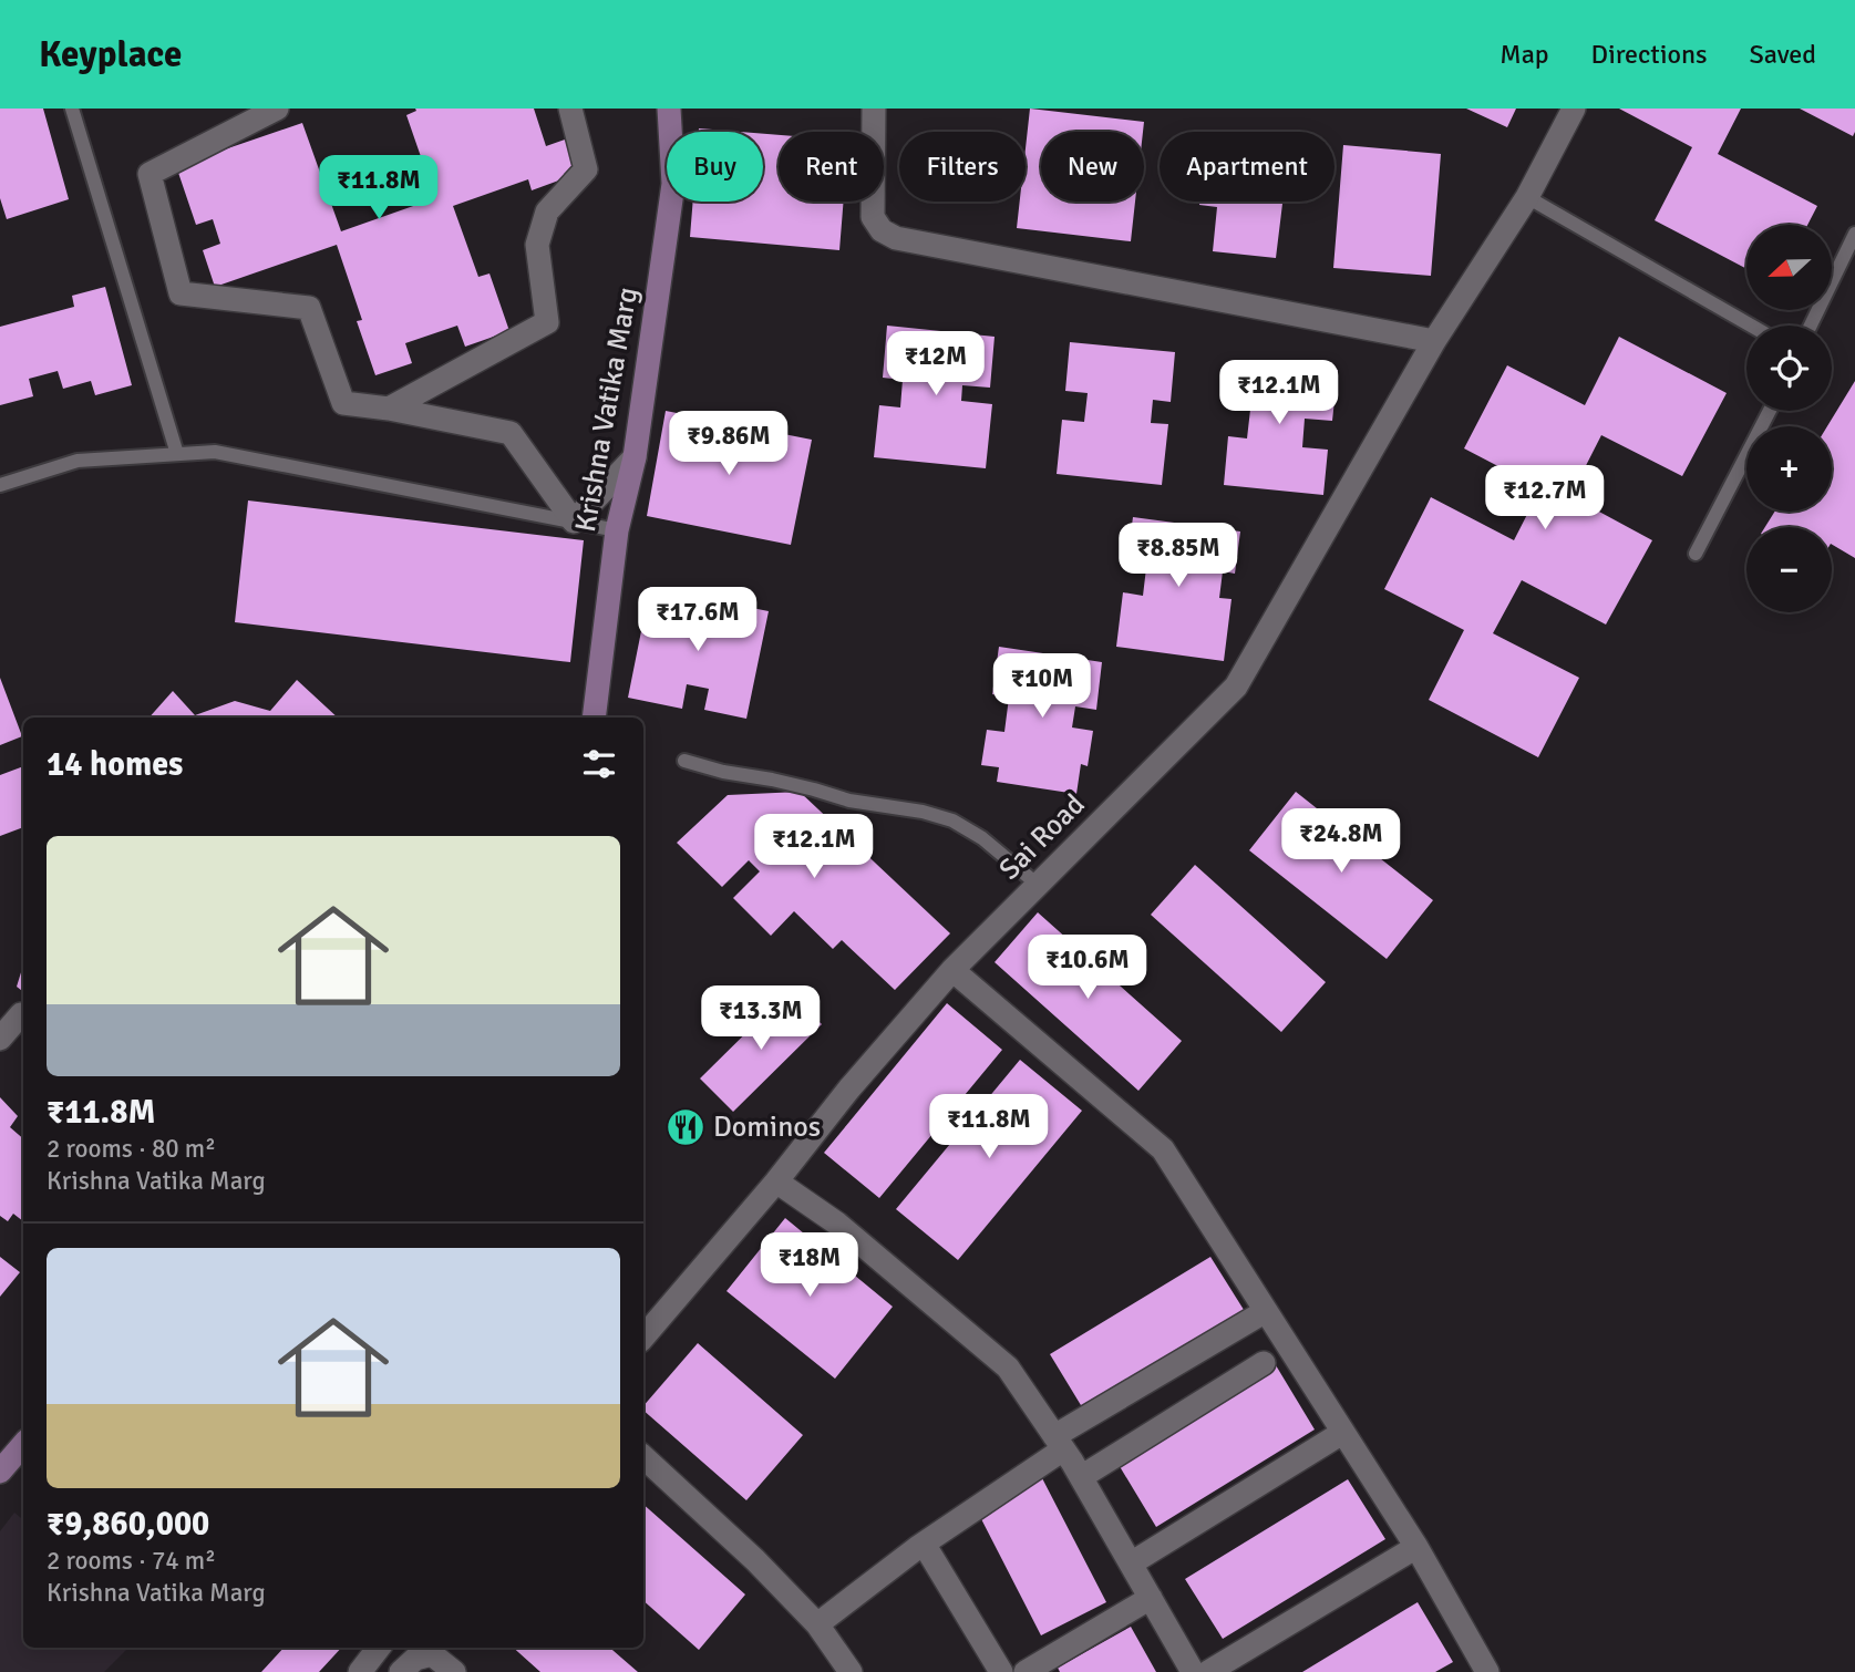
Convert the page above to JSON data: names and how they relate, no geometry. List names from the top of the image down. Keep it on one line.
{"streets":{"street":["Krishna Vatika Marg","Sai Road"]},"places":{"restaurant":["Dominos"]},"north":"left","page":{"header":"Keyplace","nav":["Map","Directions","Saved"],"chip":["Buy","Rent","Filters","New","Apartment"],"price":["₹11.8M","₹12M","₹12.1M","₹9.86M","₹12.7M","₹8.85M","₹17.6M","₹10M","₹24.8M","₹12.1M","₹10.6M","₹13.3M","₹11.8M","₹18M"],"map_buttons":["+","−"],"heading":"14 homes","list":[{"name":"₹11.8M","note":"2 rooms · 80 m² · Krishna Vatika Marg"},{"name":"₹9,860,000","note":"2 rooms · 74 m² · Krishna Vatika Marg"}]}}
